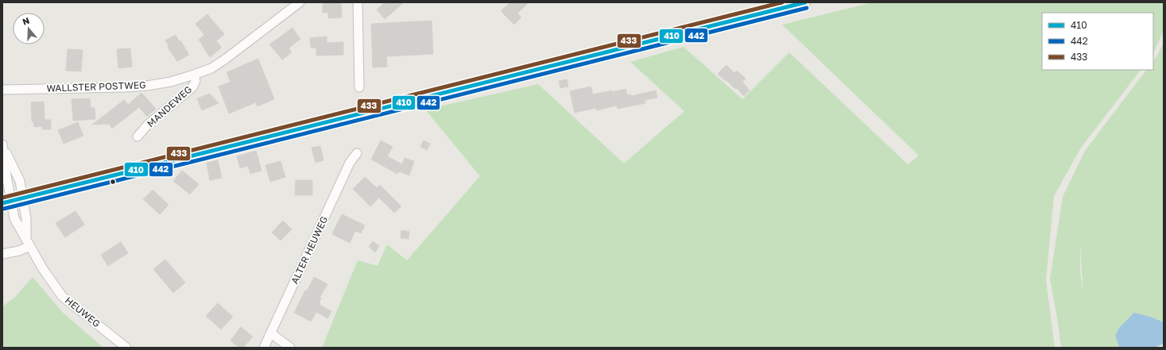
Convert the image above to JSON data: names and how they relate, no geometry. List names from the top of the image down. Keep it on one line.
{"streets":{"street":["WALLSTER POSTWEG","MANDEWEG","ALTER HEUWEG","HEUWEG"]},"crossings":[["WALLSTER POSTWEG","MANDEWEG"]],"lines":["transit line 410","transit line 433","transit line 442"],"legend":["410","442","433"],"north":"top"}
